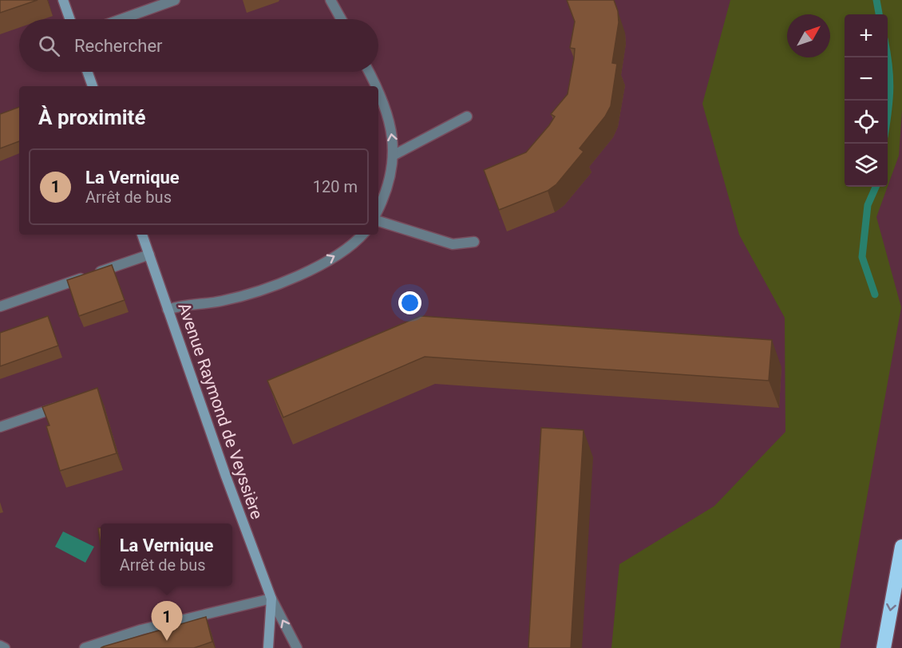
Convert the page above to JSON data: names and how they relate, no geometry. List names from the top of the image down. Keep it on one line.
{"streets":{"main road":["Avenue Raymond de Veyssière"]},"north":"top right","page":{"map_buttons":["+","−"],"search":"Rechercher","heading":"À proximité","list":[{"mark":"1","name":"La Vernique","note":"Arrêt de bus","value":"120 m"}],"popup":["La Vernique","Arrêt de bus"],"pins":"1"}}
